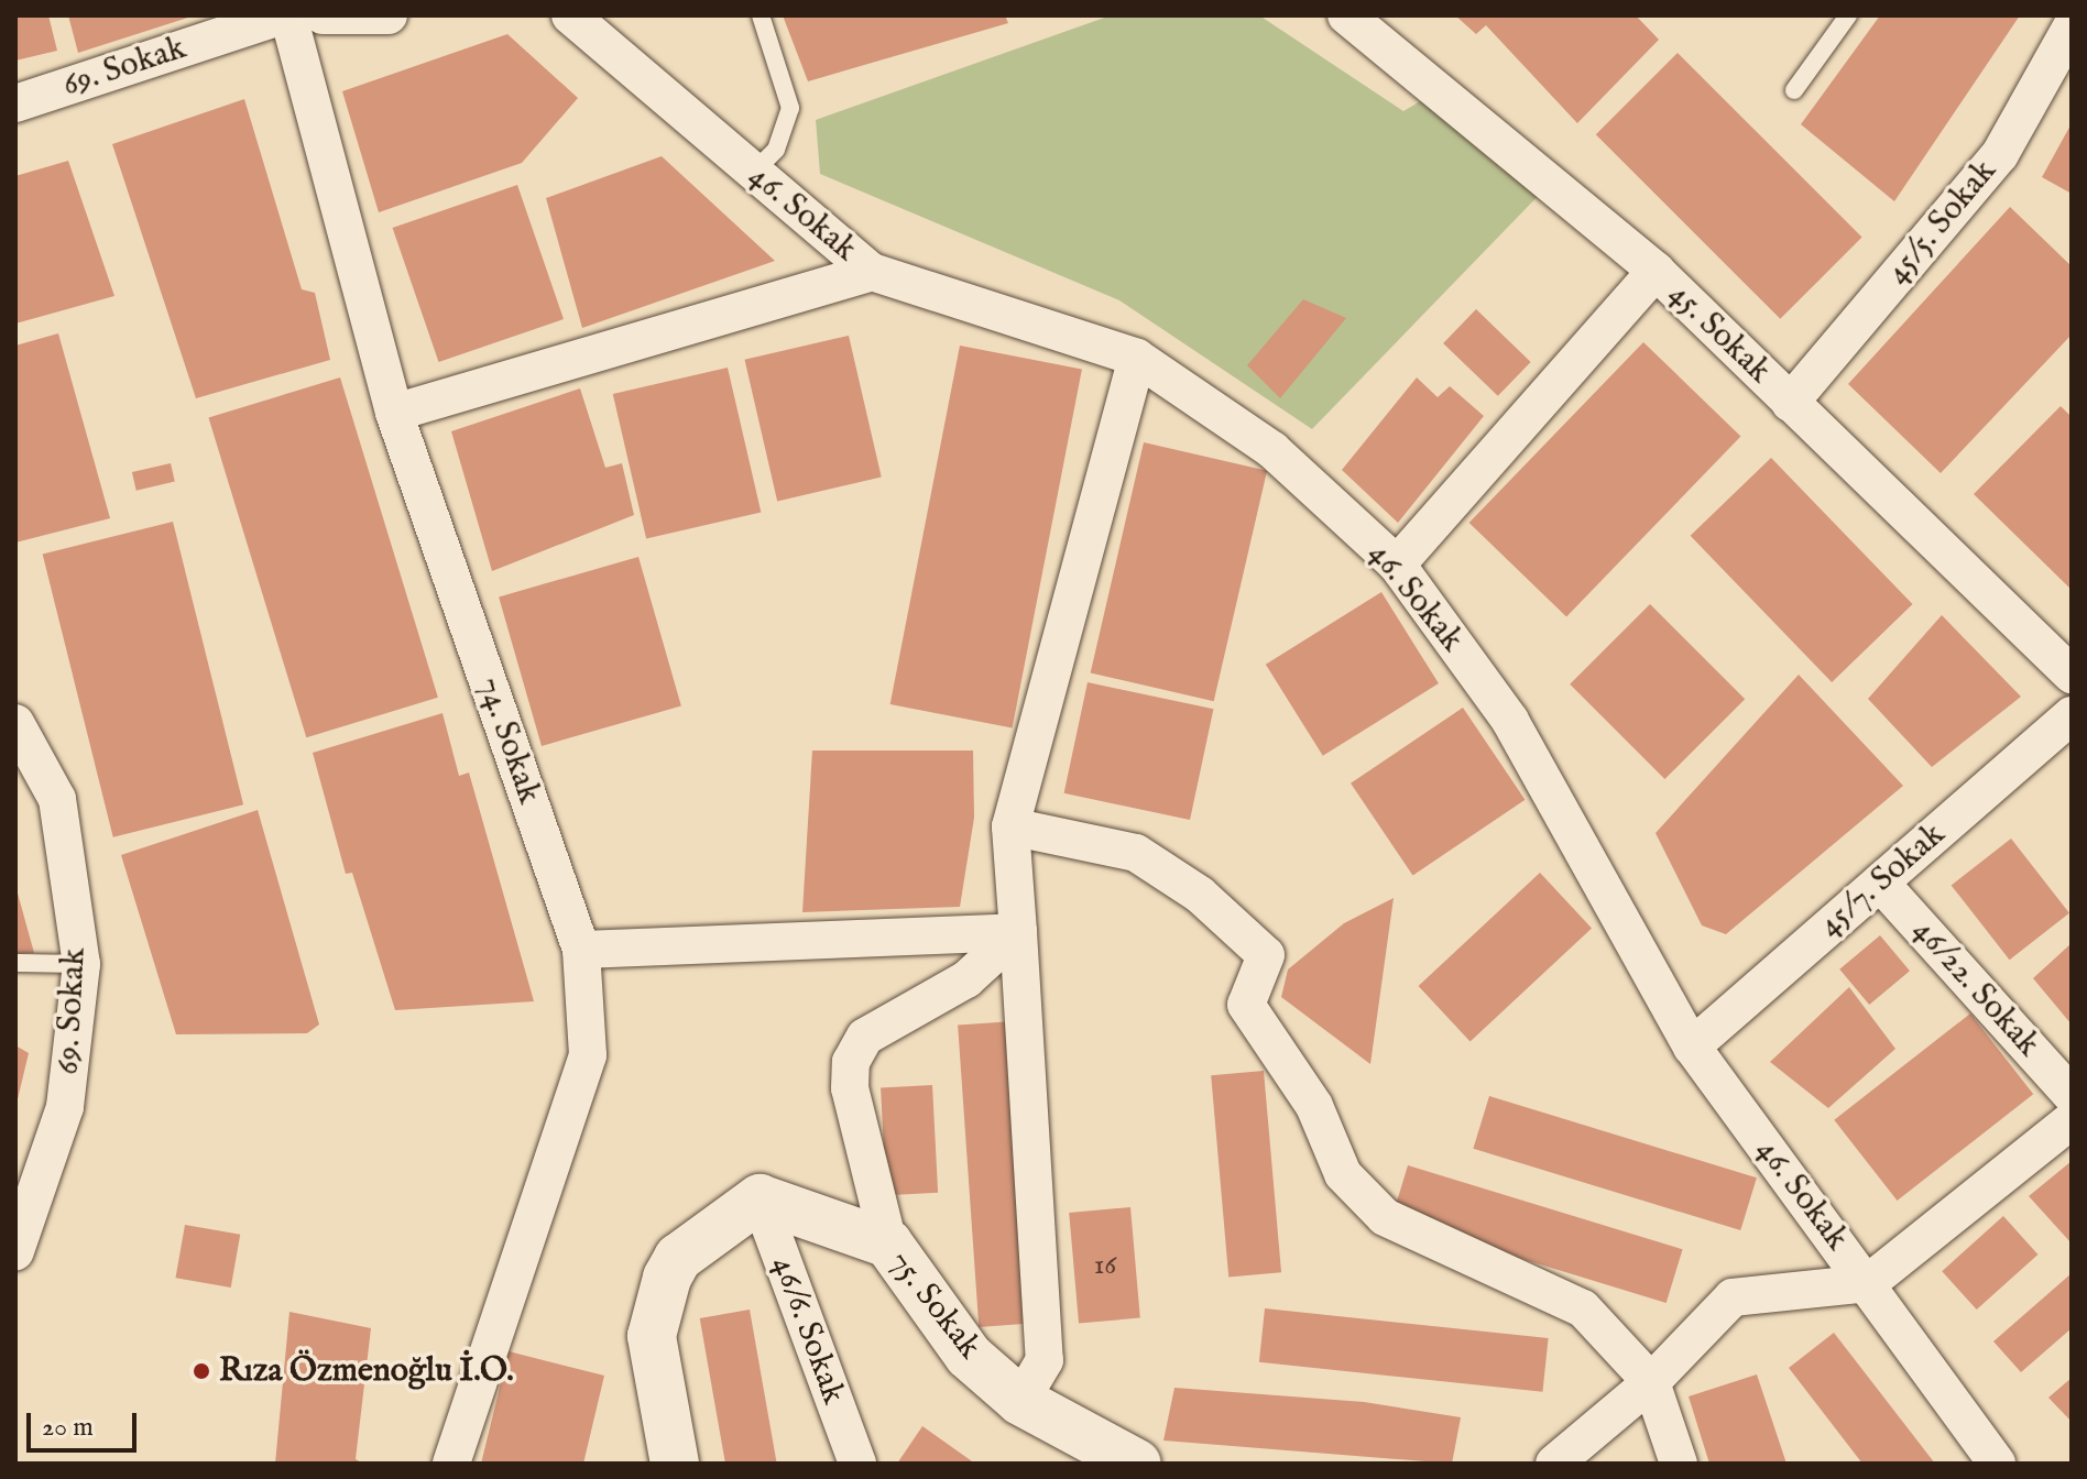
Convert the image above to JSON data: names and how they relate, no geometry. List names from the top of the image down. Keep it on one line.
{"streets":{"street":["69. Sokak","46. Sokak","45/5. Sokak","45. Sokak","74. Sokak","45/7. Sokak","46/22. Sokak","75. Sokak","46/6. Sokak"]},"crossings":[["69. Sokak","74. Sokak"],["46. Sokak","45/7. Sokak"],["45/5. Sokak","45. Sokak"],["45/7. Sokak","46/22. Sokak"],["75. Sokak","46/6. Sokak"]],"places":["Rıza Özmenoğlu İ.O."],"house_numbers":["16"],"scale_bar":"20 m"}
